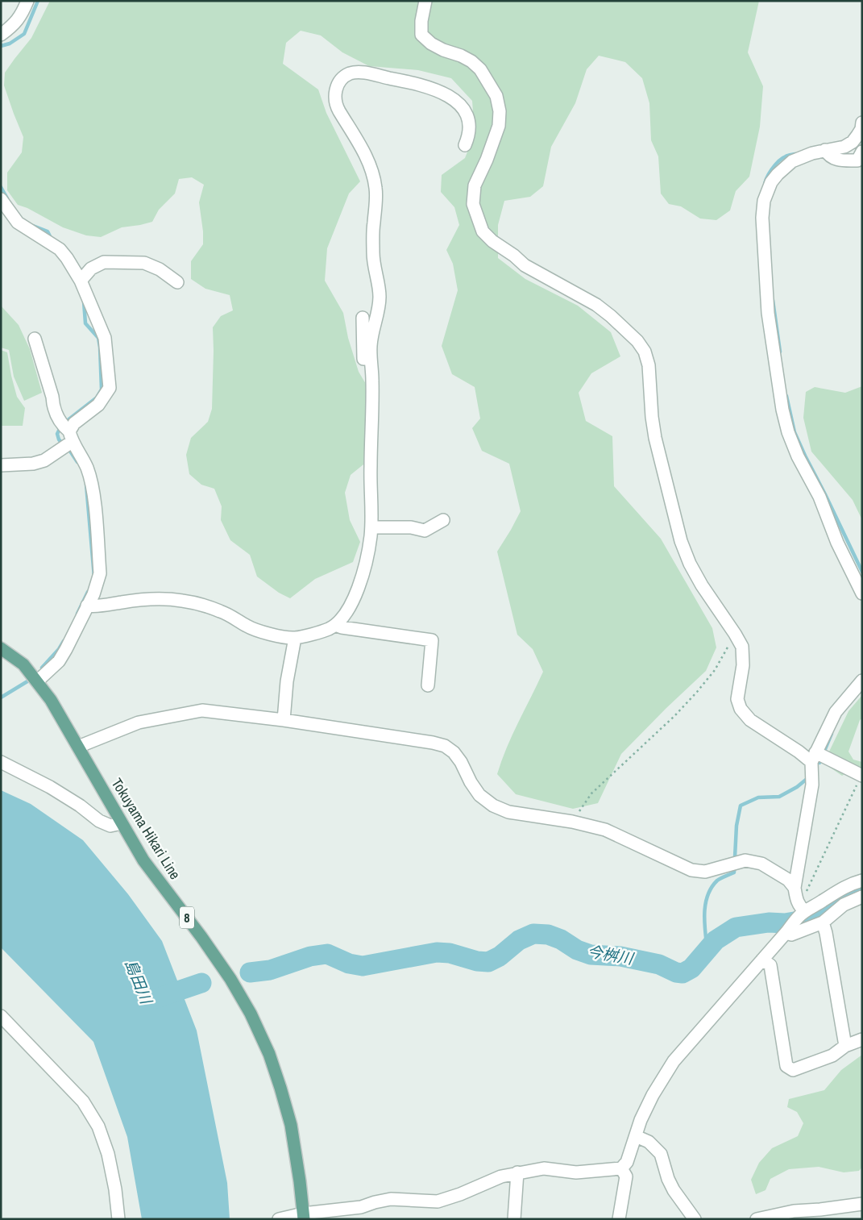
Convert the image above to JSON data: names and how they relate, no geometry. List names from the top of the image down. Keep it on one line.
{"streets":{"main road":["Tokuyama Hikari Line","8"]},"water":["今桝川","島田川"]}
